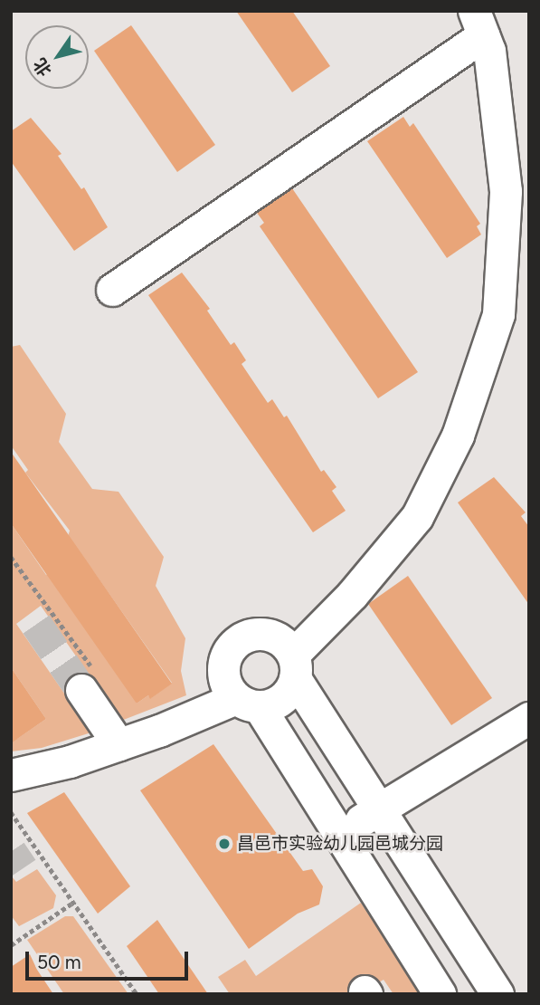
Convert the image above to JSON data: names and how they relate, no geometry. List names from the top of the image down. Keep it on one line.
{"places":["昌邑市实验幼儿园邑城分园"],"scale_bar":"50 m","north":"bottom left"}
